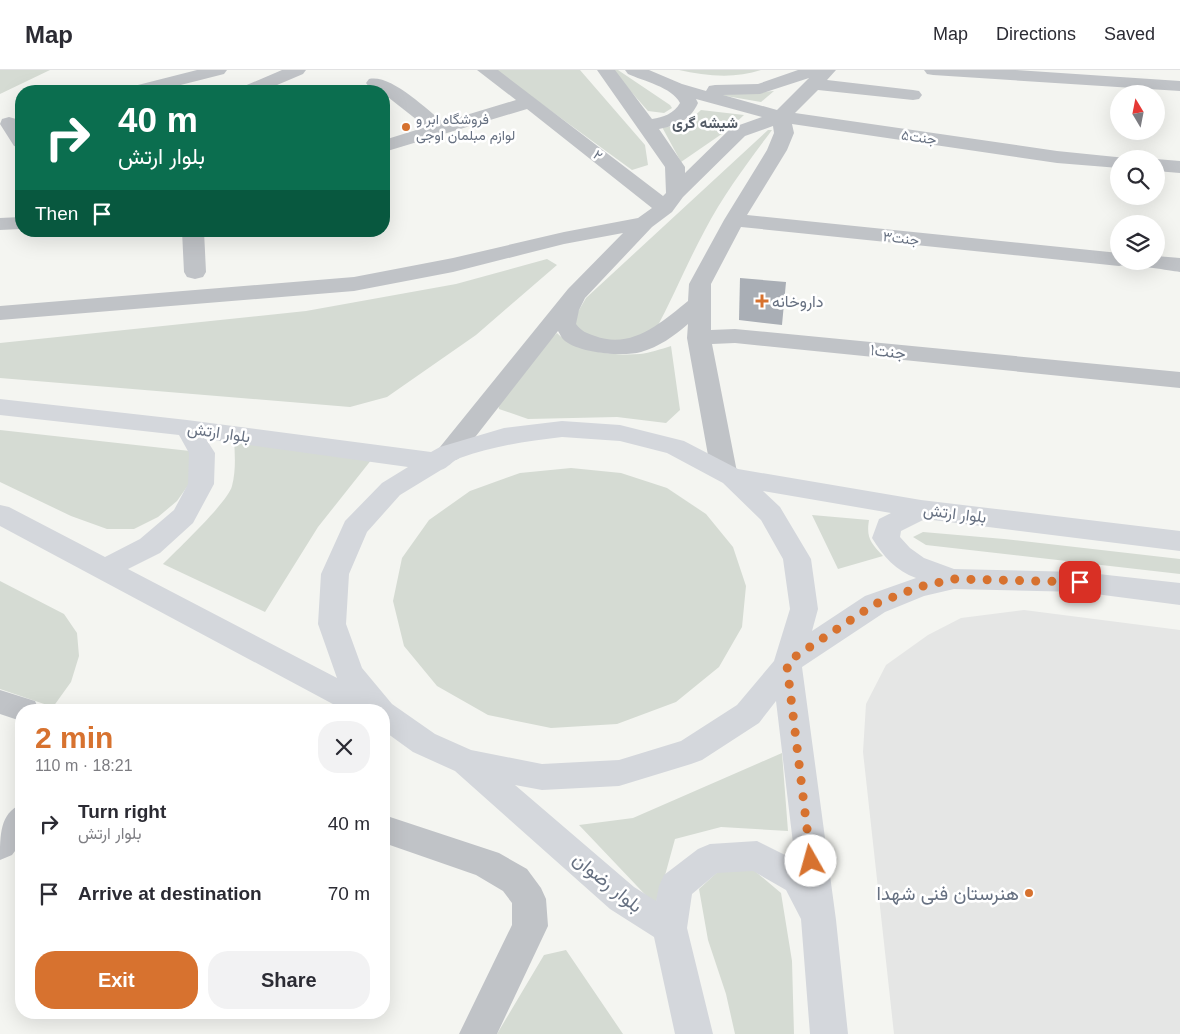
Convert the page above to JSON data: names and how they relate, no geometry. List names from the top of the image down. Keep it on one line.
{"streets":{"main road":["بلوار ارتش","بلوار رضوان"],"street":["جنت۵","۲","جنت۳","جنت۱"]},"districts":["شیشه گری"],"places":{"other":["فروشگاه ابر و لوازم مبلمان اوجی","هنرستان فنی شهدا"],"health":["داروخانه"]},"north":"top","page":{"header":"Map","nav":["Map","Directions","Saved"],"turn":["40 m","بلوار ارتش"],"then":"Then","heading":["2 min","110 m · 18:21"],"list":[{"name":"Turn right","note":"بلوار ارتش","value":"40 m"},{"name":"Arrive at destination","value":"70 m"}],"buttons":["Exit","Share"]}}
